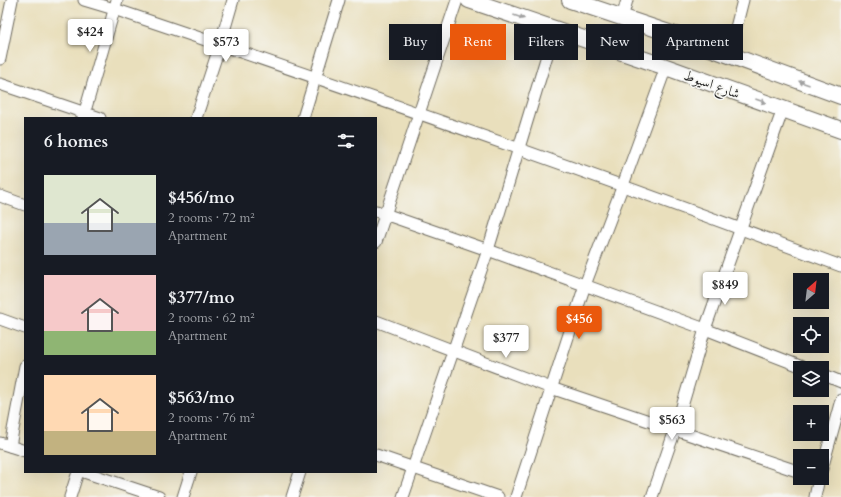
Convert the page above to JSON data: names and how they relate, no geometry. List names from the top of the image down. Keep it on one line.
{"streets":{"street":["شارع اسيوط"]},"north":"top right","page":{"price":["$424","$573","$849","$456","$377","$563"],"chip":["Buy","Rent","Filters","New","Apartment"],"heading":"6 homes","list":[{"name":"$456/mo","note":"2 rooms · 72 m² · Apartment"},{"name":"$377/mo","note":"2 rooms · 62 m² · Apartment"},{"name":"$563/mo","note":"2 rooms · 76 m² · Apartment"}],"map_buttons":["+","−"]}}
